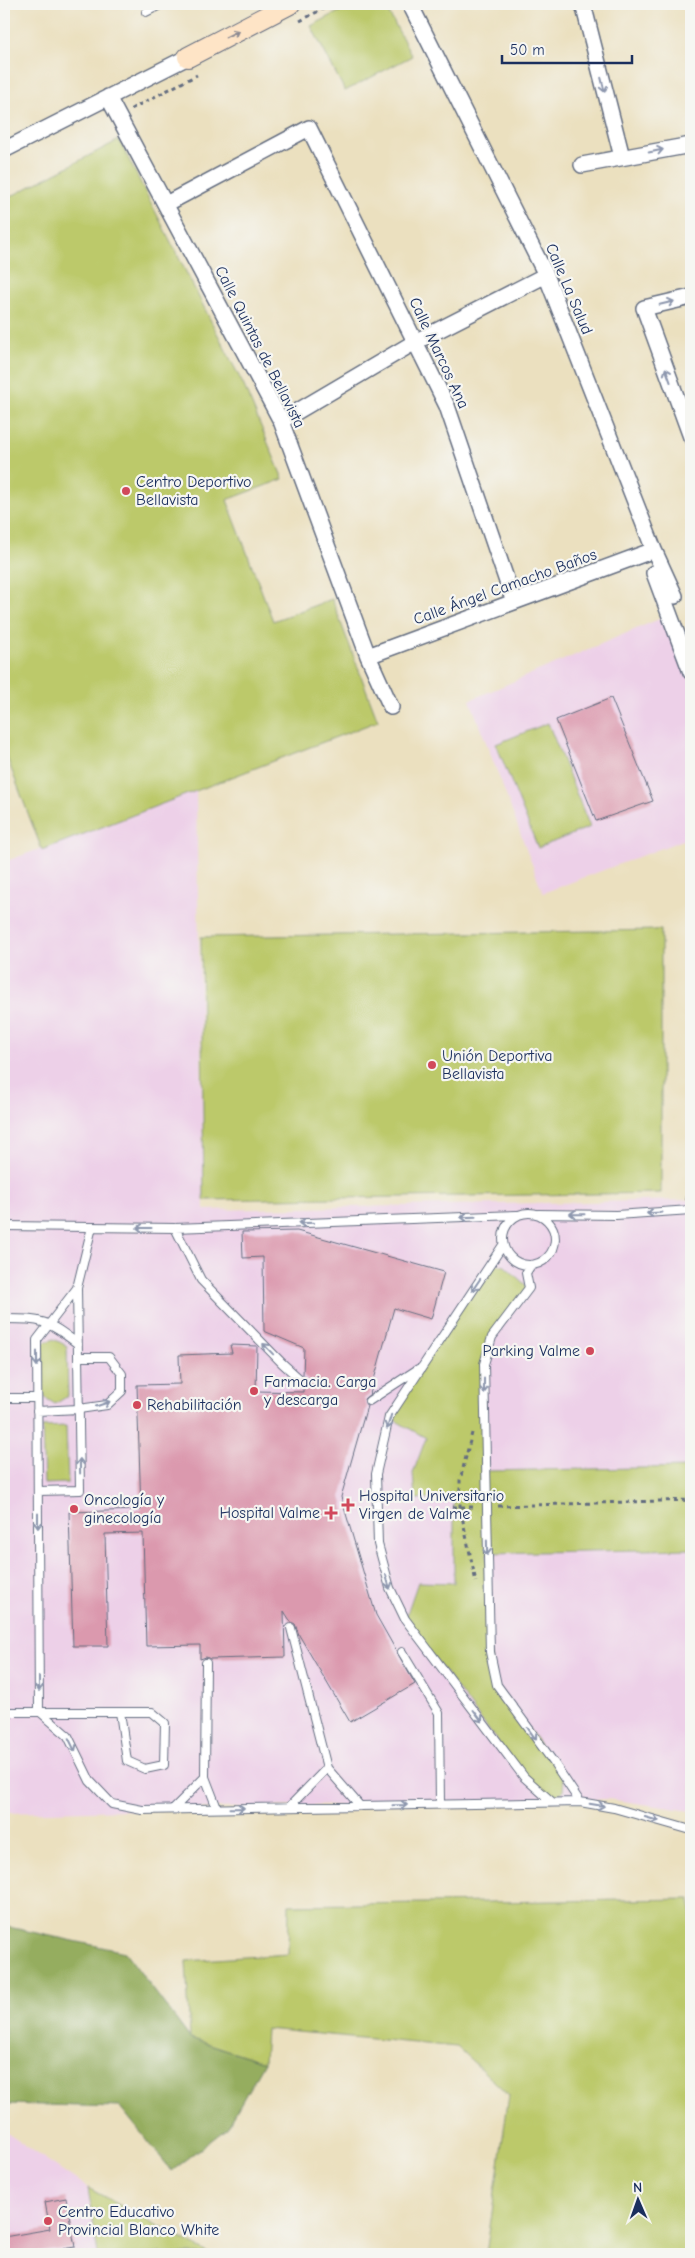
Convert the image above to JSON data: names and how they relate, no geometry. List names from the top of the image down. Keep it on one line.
{"streets":{"street":["Calle La Salud","Calle Quintas de Bellavista","Calle Marcos Ana","Calle Ángel Camacho Baños"]},"crossings":[["Calle La Salud","Calle Ángel Camacho Baños"],["Calle Quintas de Bellavista","Calle Marcos Ana"],["Calle Quintas de Bellavista","Calle Ángel Camacho Baños"],["Calle Marcos Ana","Calle Ángel Camacho Baños"]],"places":{"other":["Centro Deportivo Bellavista","Unión Deportiva Bellavista","Parking Valme","Farmacia. Carga y descarga","Rehabilitación","Oncología y ginecología","Centro Educativo Provincial Blanco White"],"health":["Hospital Universitario Virgen de Valme","Hospital Valme"]},"scale_bar":"50 m","north":"top"}
